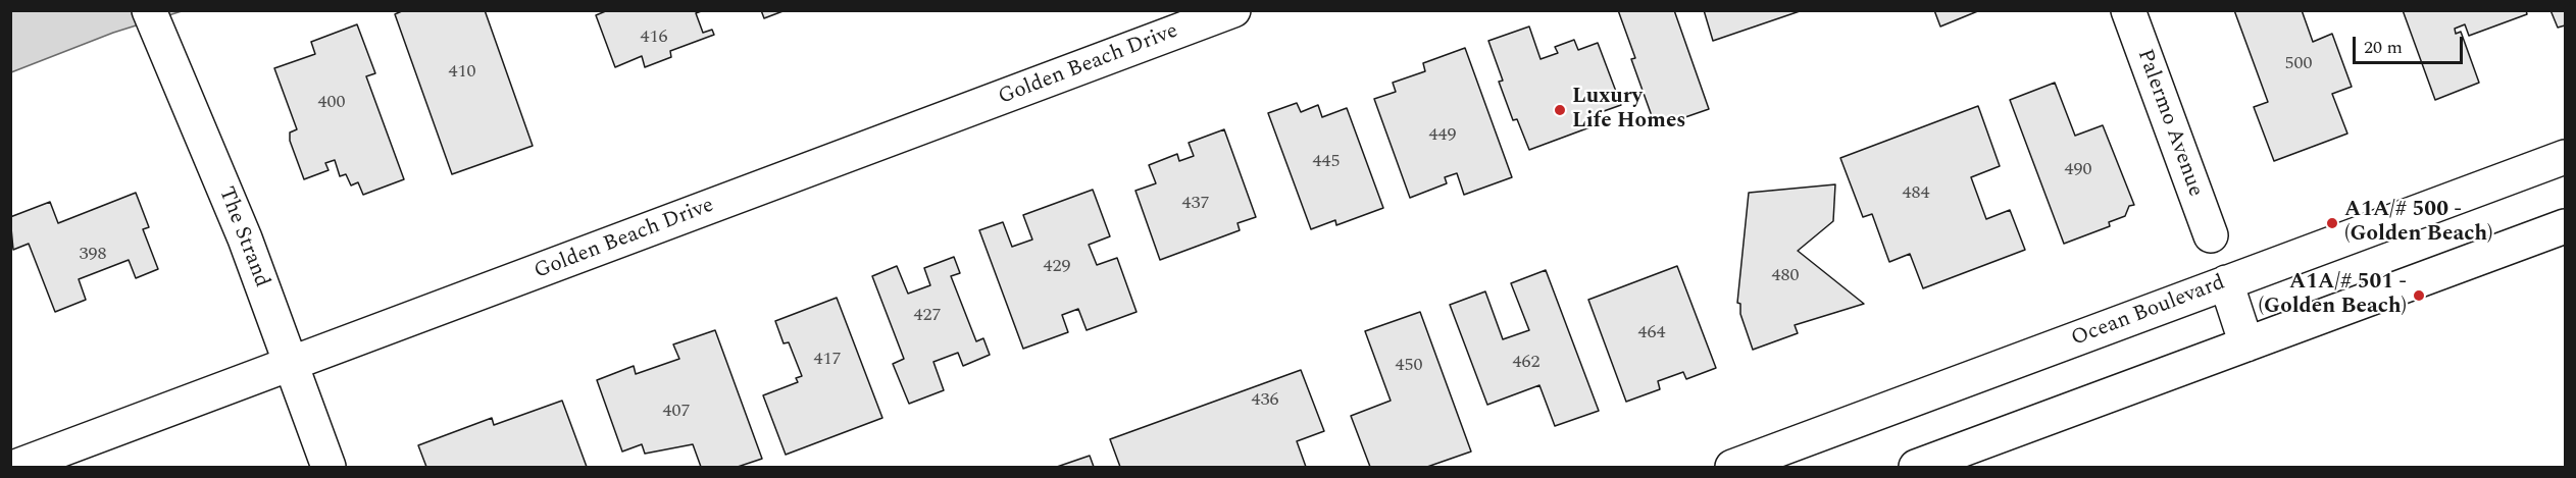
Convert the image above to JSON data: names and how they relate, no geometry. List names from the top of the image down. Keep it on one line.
{"streets":{"street":["Golden Beach Drive","Palermo Avenue","The Strand","Ocean Boulevard"]},"crossings":[["Golden Beach Drive","The Strand"]],"places":["Luxury Life Homes","A1A/# 500 - (Golden Beach)","A1A/# 501 - (Golden Beach)"],"house_numbers":["416","500","410","400","449","445","490","484","437","398","429","480","427","464","417","462","450","436","407"],"scale_bar":"20 m"}
